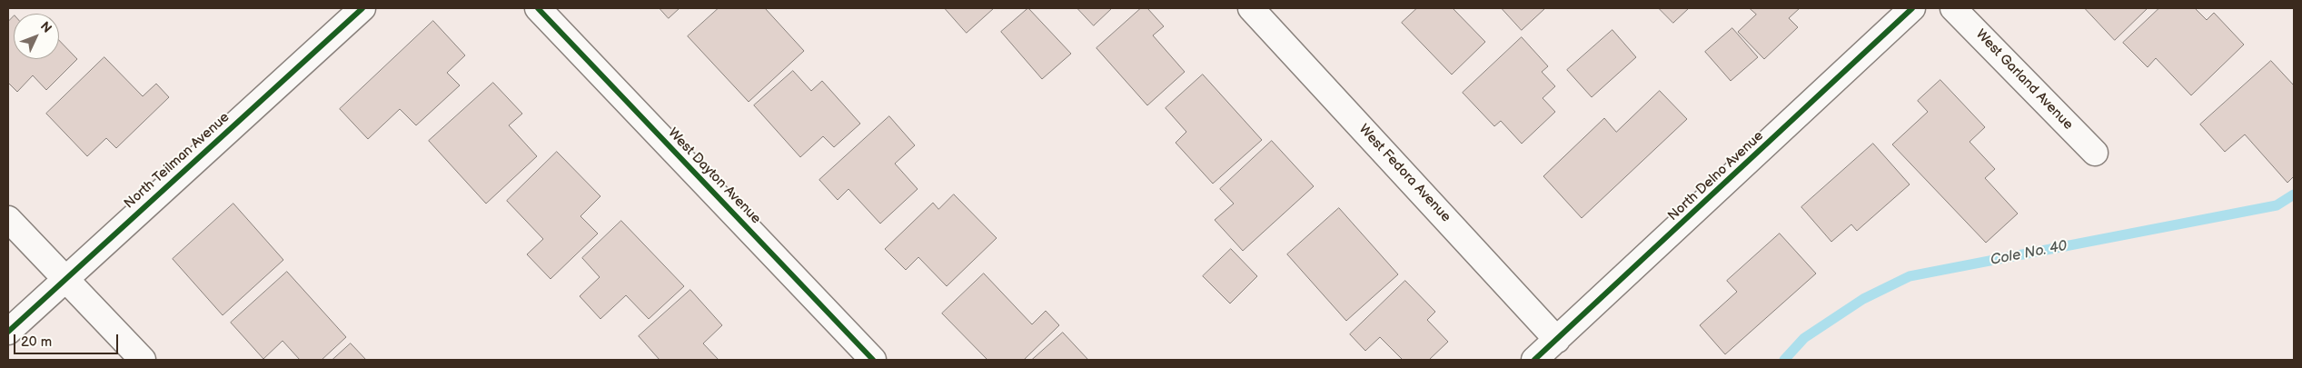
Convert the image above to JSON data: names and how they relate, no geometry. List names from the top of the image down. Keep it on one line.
{"streets":{"street":["West Garland Avenue","North Teilman Avenue","West Fedora Avenue","West Dayton Avenue","North Delno Avenue"]},"crossings":[["West Fedora Avenue","North Delno Avenue"]],"water":["Cole No. 40"],"scale_bar":"20 m","north":"top right"}
